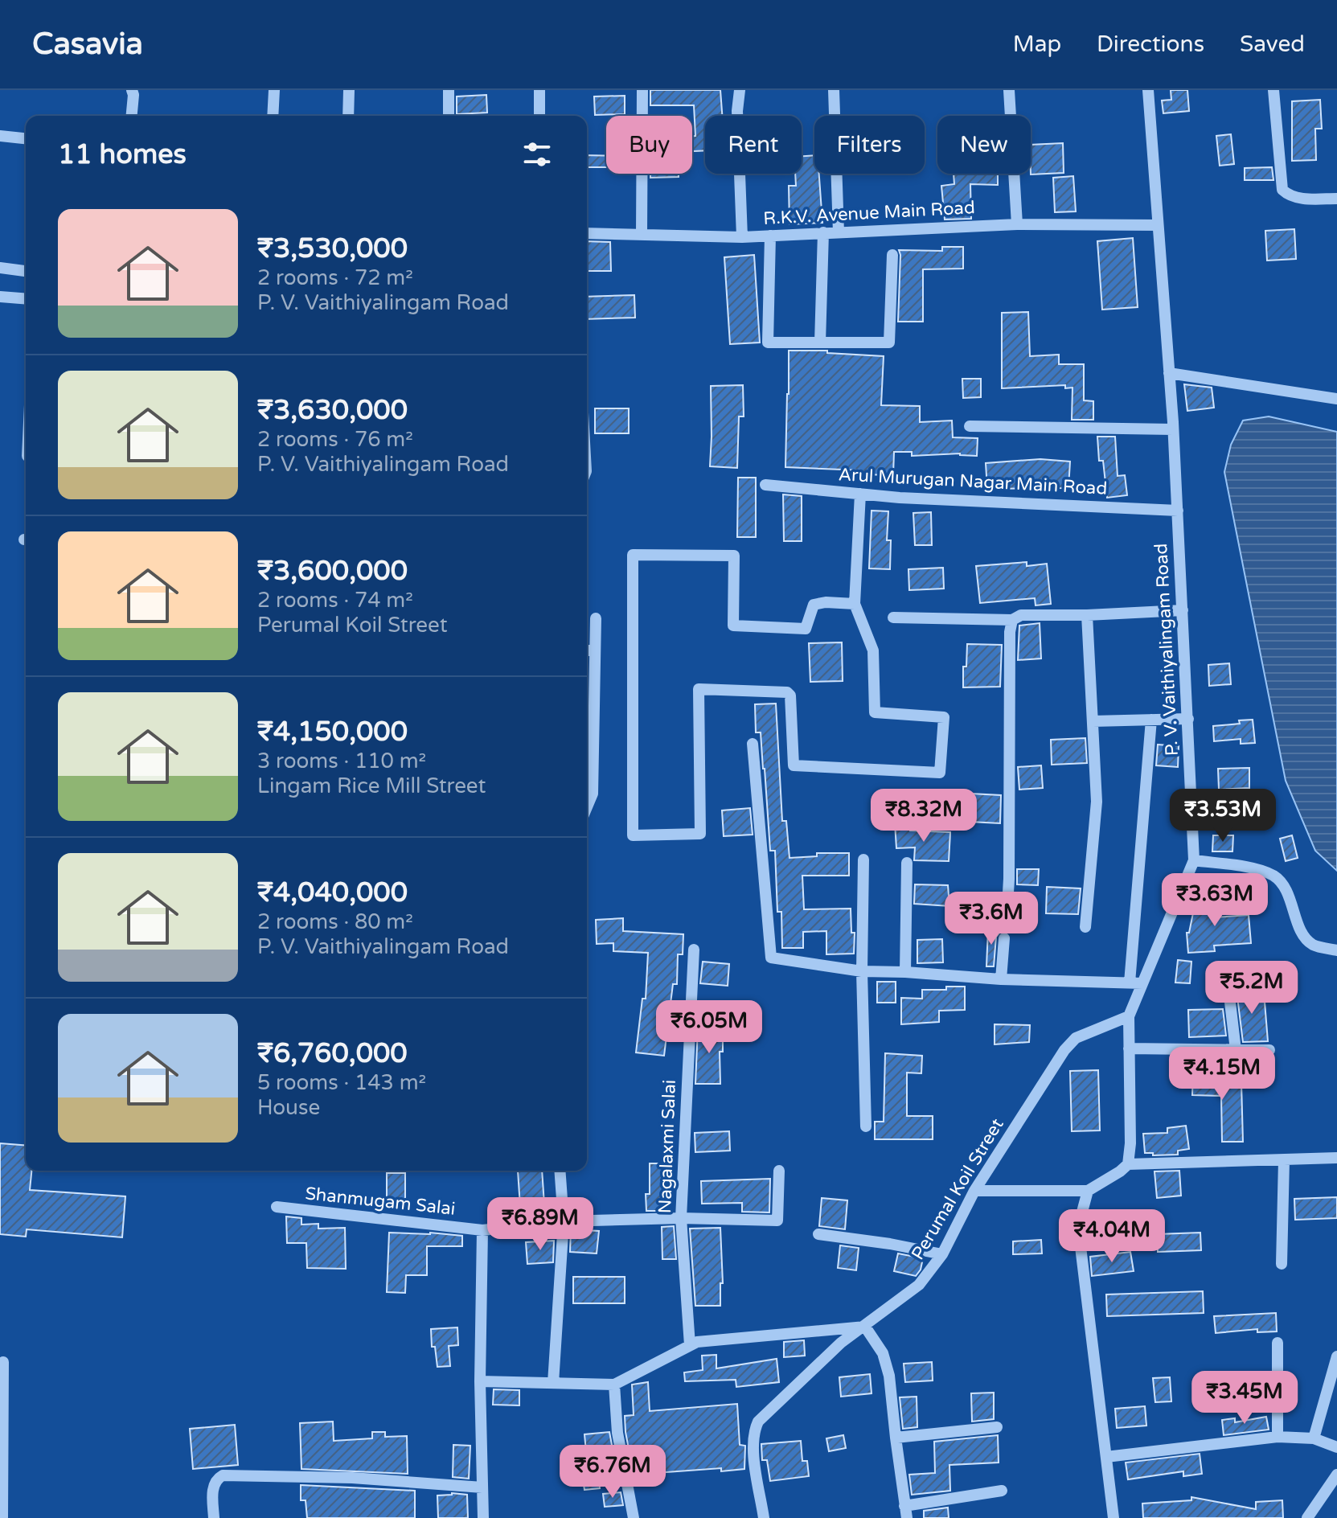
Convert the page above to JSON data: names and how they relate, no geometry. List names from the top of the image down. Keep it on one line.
{"streets":{"street":["R.K.V. Avenue Main Road","Arul Murugan Nagar Main Road","P. V. Vaithiyalingam Road","Nagalaxmi Salai","Perumal Koil Street","Shanmugam Salai"]},"crossings":[["R.K.V. Avenue Main Road","P. V. Vaithiyalingam Road"],["Arul Murugan Nagar Main Road","P. V. Vaithiyalingam Road"],["P. V. Vaithiyalingam Road","Perumal Koil Street"],["Nagalaxmi Salai","Shanmugam Salai"]],"page":{"header":"Casavia","nav":["Map","Directions","Saved"],"chip":["Buy","Rent","Filters","New"],"heading":"11 homes","list":[{"name":"₹3,530,000","note":"2 rooms · 72 m² · P. V. Vaithiyalingam Road"},{"name":"₹3,630,000","note":"2 rooms · 76 m² · P. V. Vaithiyalingam Road"},{"name":"₹3,600,000","note":"2 rooms · 74 m² · Perumal Koil Street"},{"name":"₹4,150,000","note":"3 rooms · 110 m² · Lingam Rice Mill Street"},{"name":"₹4,040,000","note":"2 rooms · 80 m² · P. V. Vaithiyalingam Road"},{"name":"₹6,760,000","note":"5 rooms · 143 m² · House"}],"price":["₹8.32M","₹3.53M","₹3.63M","₹3.6M","₹5.2M","₹6.05M","₹4.15M","₹6.89M","₹4.04M","₹3.45M","₹6.76M"]}}
